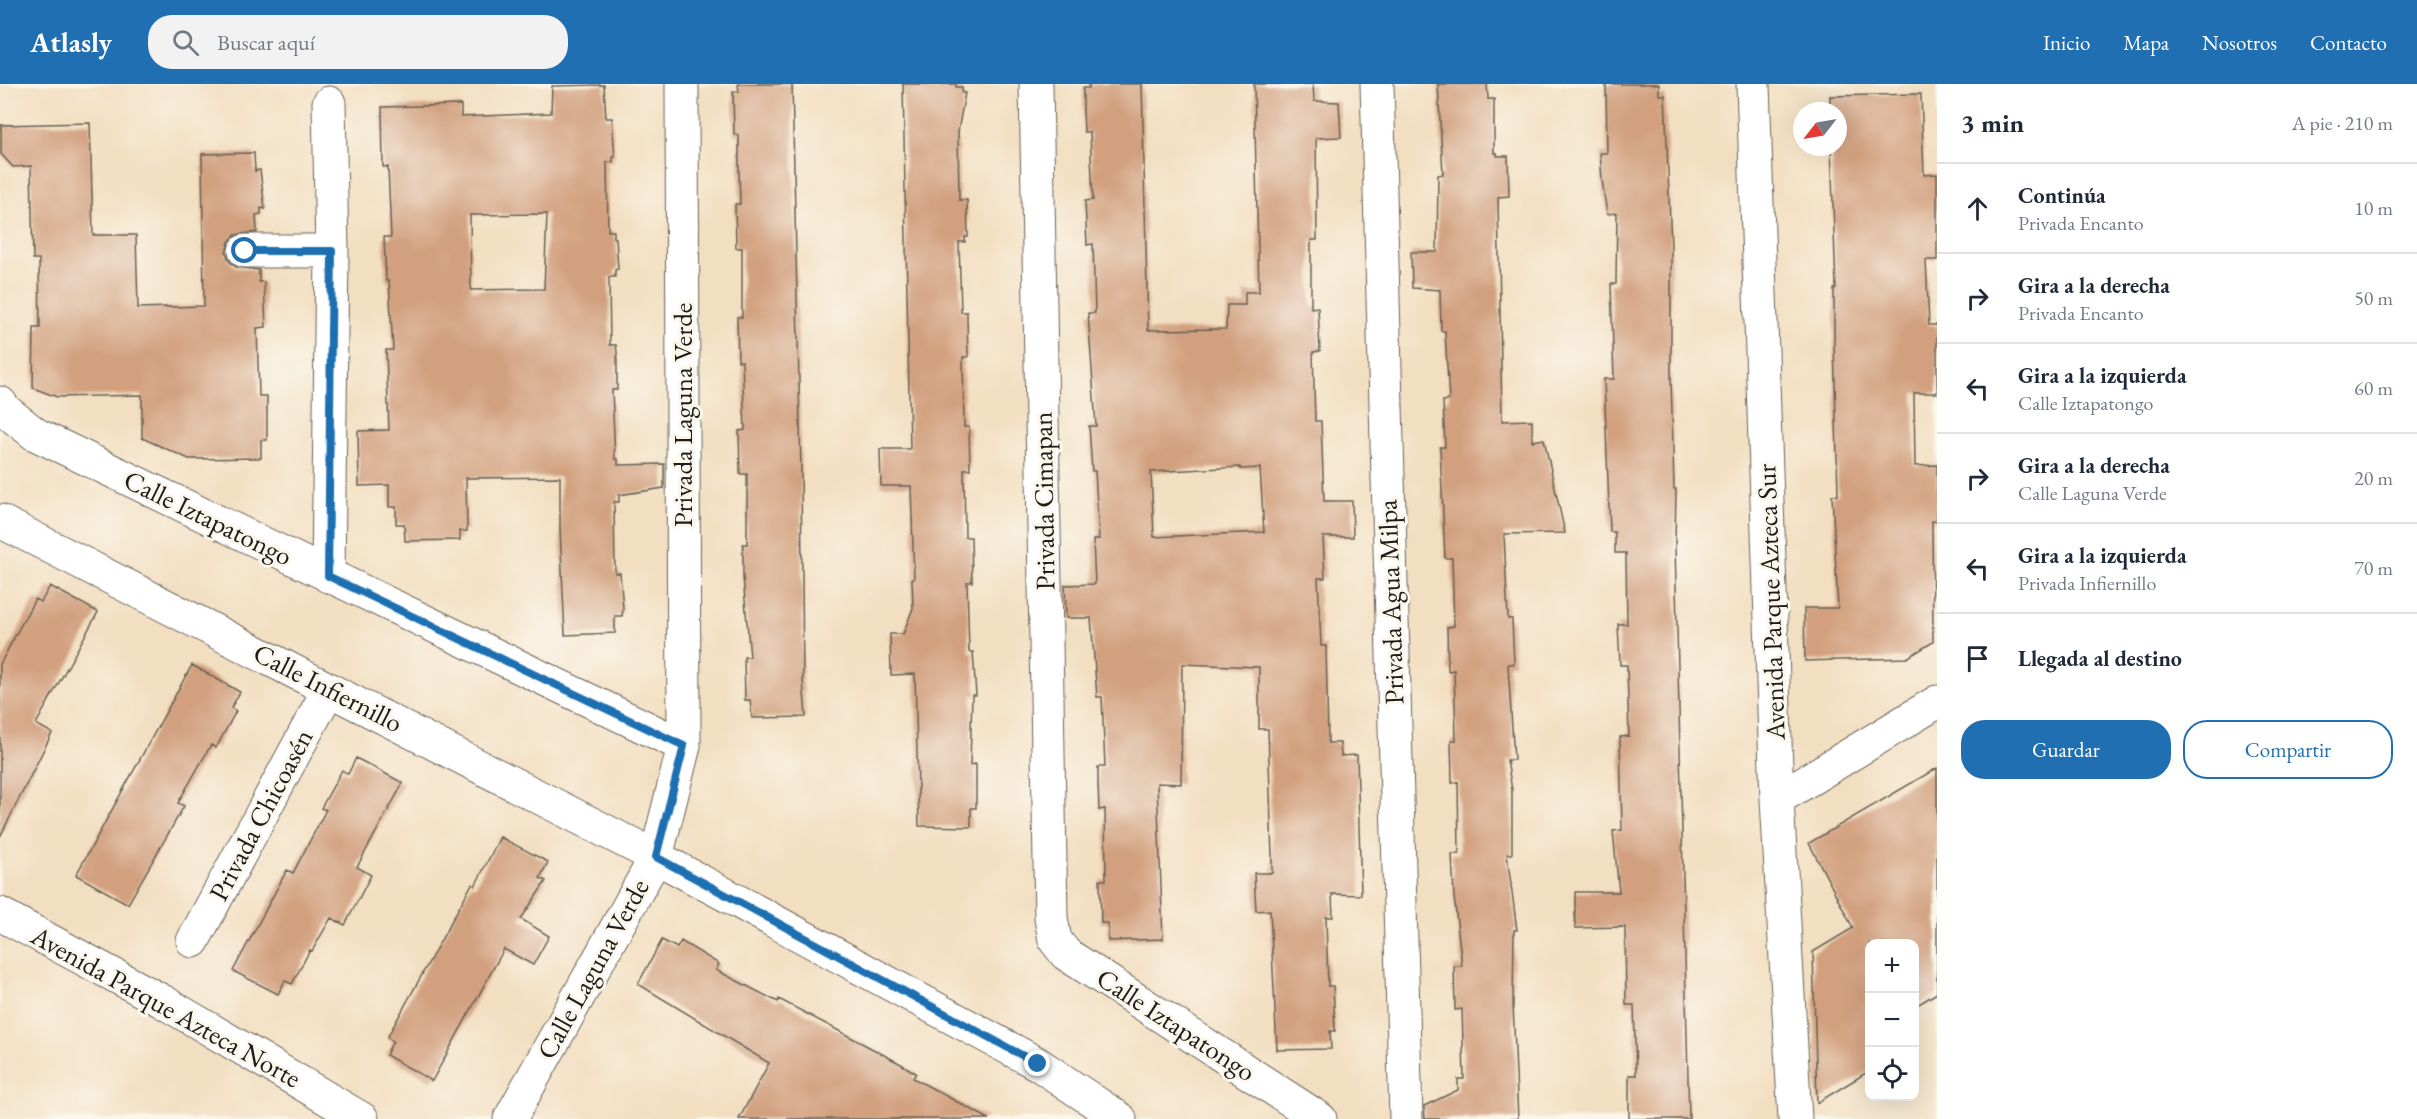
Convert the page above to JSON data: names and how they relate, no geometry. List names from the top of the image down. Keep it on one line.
{"streets":{"street":["Privada Laguna Verde","Privada Cimapan","Calle Iztapatongo","Privada Agua Milpa","Avenida Parque Azteca Sur","Calle Infiernillo","Privada Chicoasén","Calle Laguna Verde","Avenida Parque Azteca Norte"]},"crossings":[["Privada Laguna Verde","Calle Iztapatongo"],["Privada Laguna Verde","Calle Laguna Verde"],["Privada Cimapan","Calle Iztapatongo"],["Calle Iztapatongo","Calle Laguna Verde"],["Calle Infiernillo","Privada Chicoasén"],["Calle Infiernillo","Calle Laguna Verde"]],"north":"bottom left","page":{"header":"Atlasly","search":"Buscar aquí","nav":["Inicio","Mapa","Nosotros","Contacto"],"heading":["3 min","A pie · 210 m"],"list":[["Continúa","Privada Encanto","10 m"],["Gira a la derecha","Privada Encanto","50 m"],["Gira a la izquierda","Calle Iztapatongo","60 m"],["Gira a la derecha","Calle Laguna Verde","20 m"],["Gira a la izquierda","Privada Infiernillo","70 m"],"Llegada al destino"],"buttons":["Guardar","Compartir"],"map_buttons":["+","−"]}}
